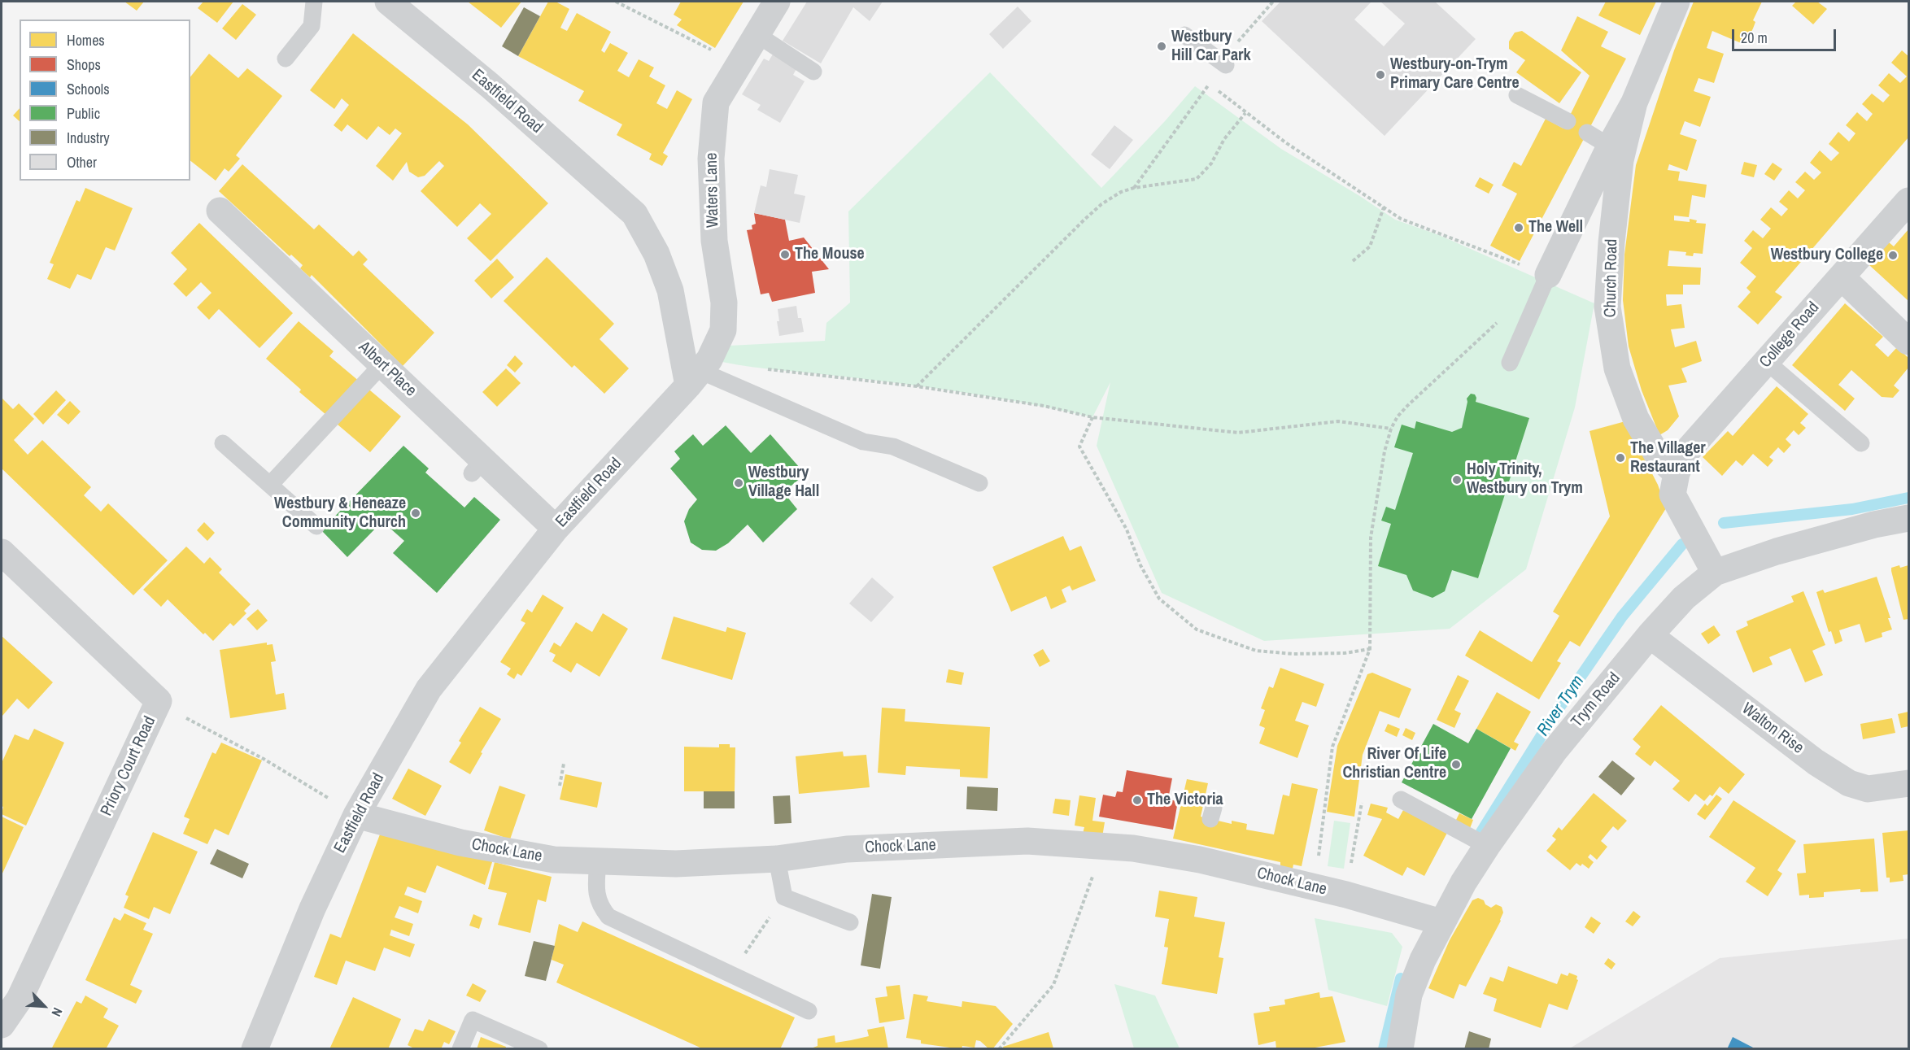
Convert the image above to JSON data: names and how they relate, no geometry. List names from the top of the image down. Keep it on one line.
{"streets":{"street":["Eastfield Road","Waters Lane","Church Road","College Road","Albert Place","Trym Road","Walton Rise","Priory Court Road","Chock Lane"]},"crossings":[["Eastfield Road","Waters Lane"],["Eastfield Road","Albert Place"],["Eastfield Road","Chock Lane"],["Church Road","College Road"],["Trym Road","Walton Rise"],["Trym Road","Chock Lane"]],"water":["River Trym"],"places":["Westbury Hill Car Park","Westbury-on-Trym Primary Care Centre","The Well","The Mouse","Westbury College","The Villager Restaurant","Holy Trinity, Westbury on Trym","Westbury Village Hall","Westbury & Heneaze Community Church","River Of Life Christian Centre","The Victoria"],"legend":["Homes","Shops","Schools","Public","Industry","Other"],"scale_bar":"20 m","north":"bottom right"}
